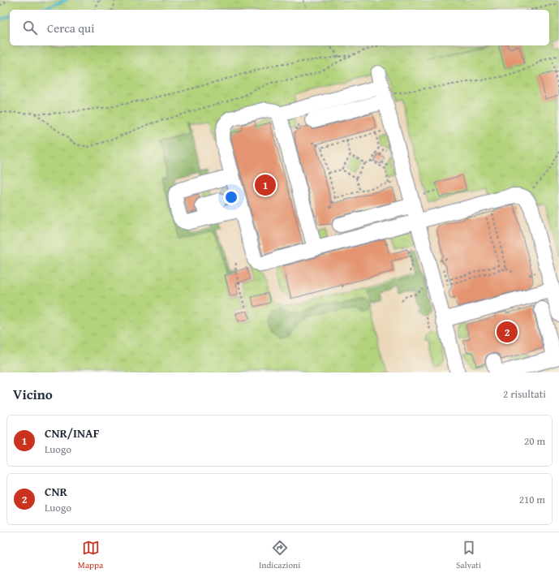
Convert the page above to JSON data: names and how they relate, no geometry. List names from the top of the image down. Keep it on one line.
{"page":{"search":"Cerca qui","pins":["1","2"],"heading":["Vicino","2 risultati"],"list":[{"mark":"1","name":"CNR/INAF","note":"Luogo","value":"20 m"},{"mark":"2","name":"CNR","note":"Luogo","value":"210 m"}],"nav":["Mappa","Indicazioni","Salvati"]}}
